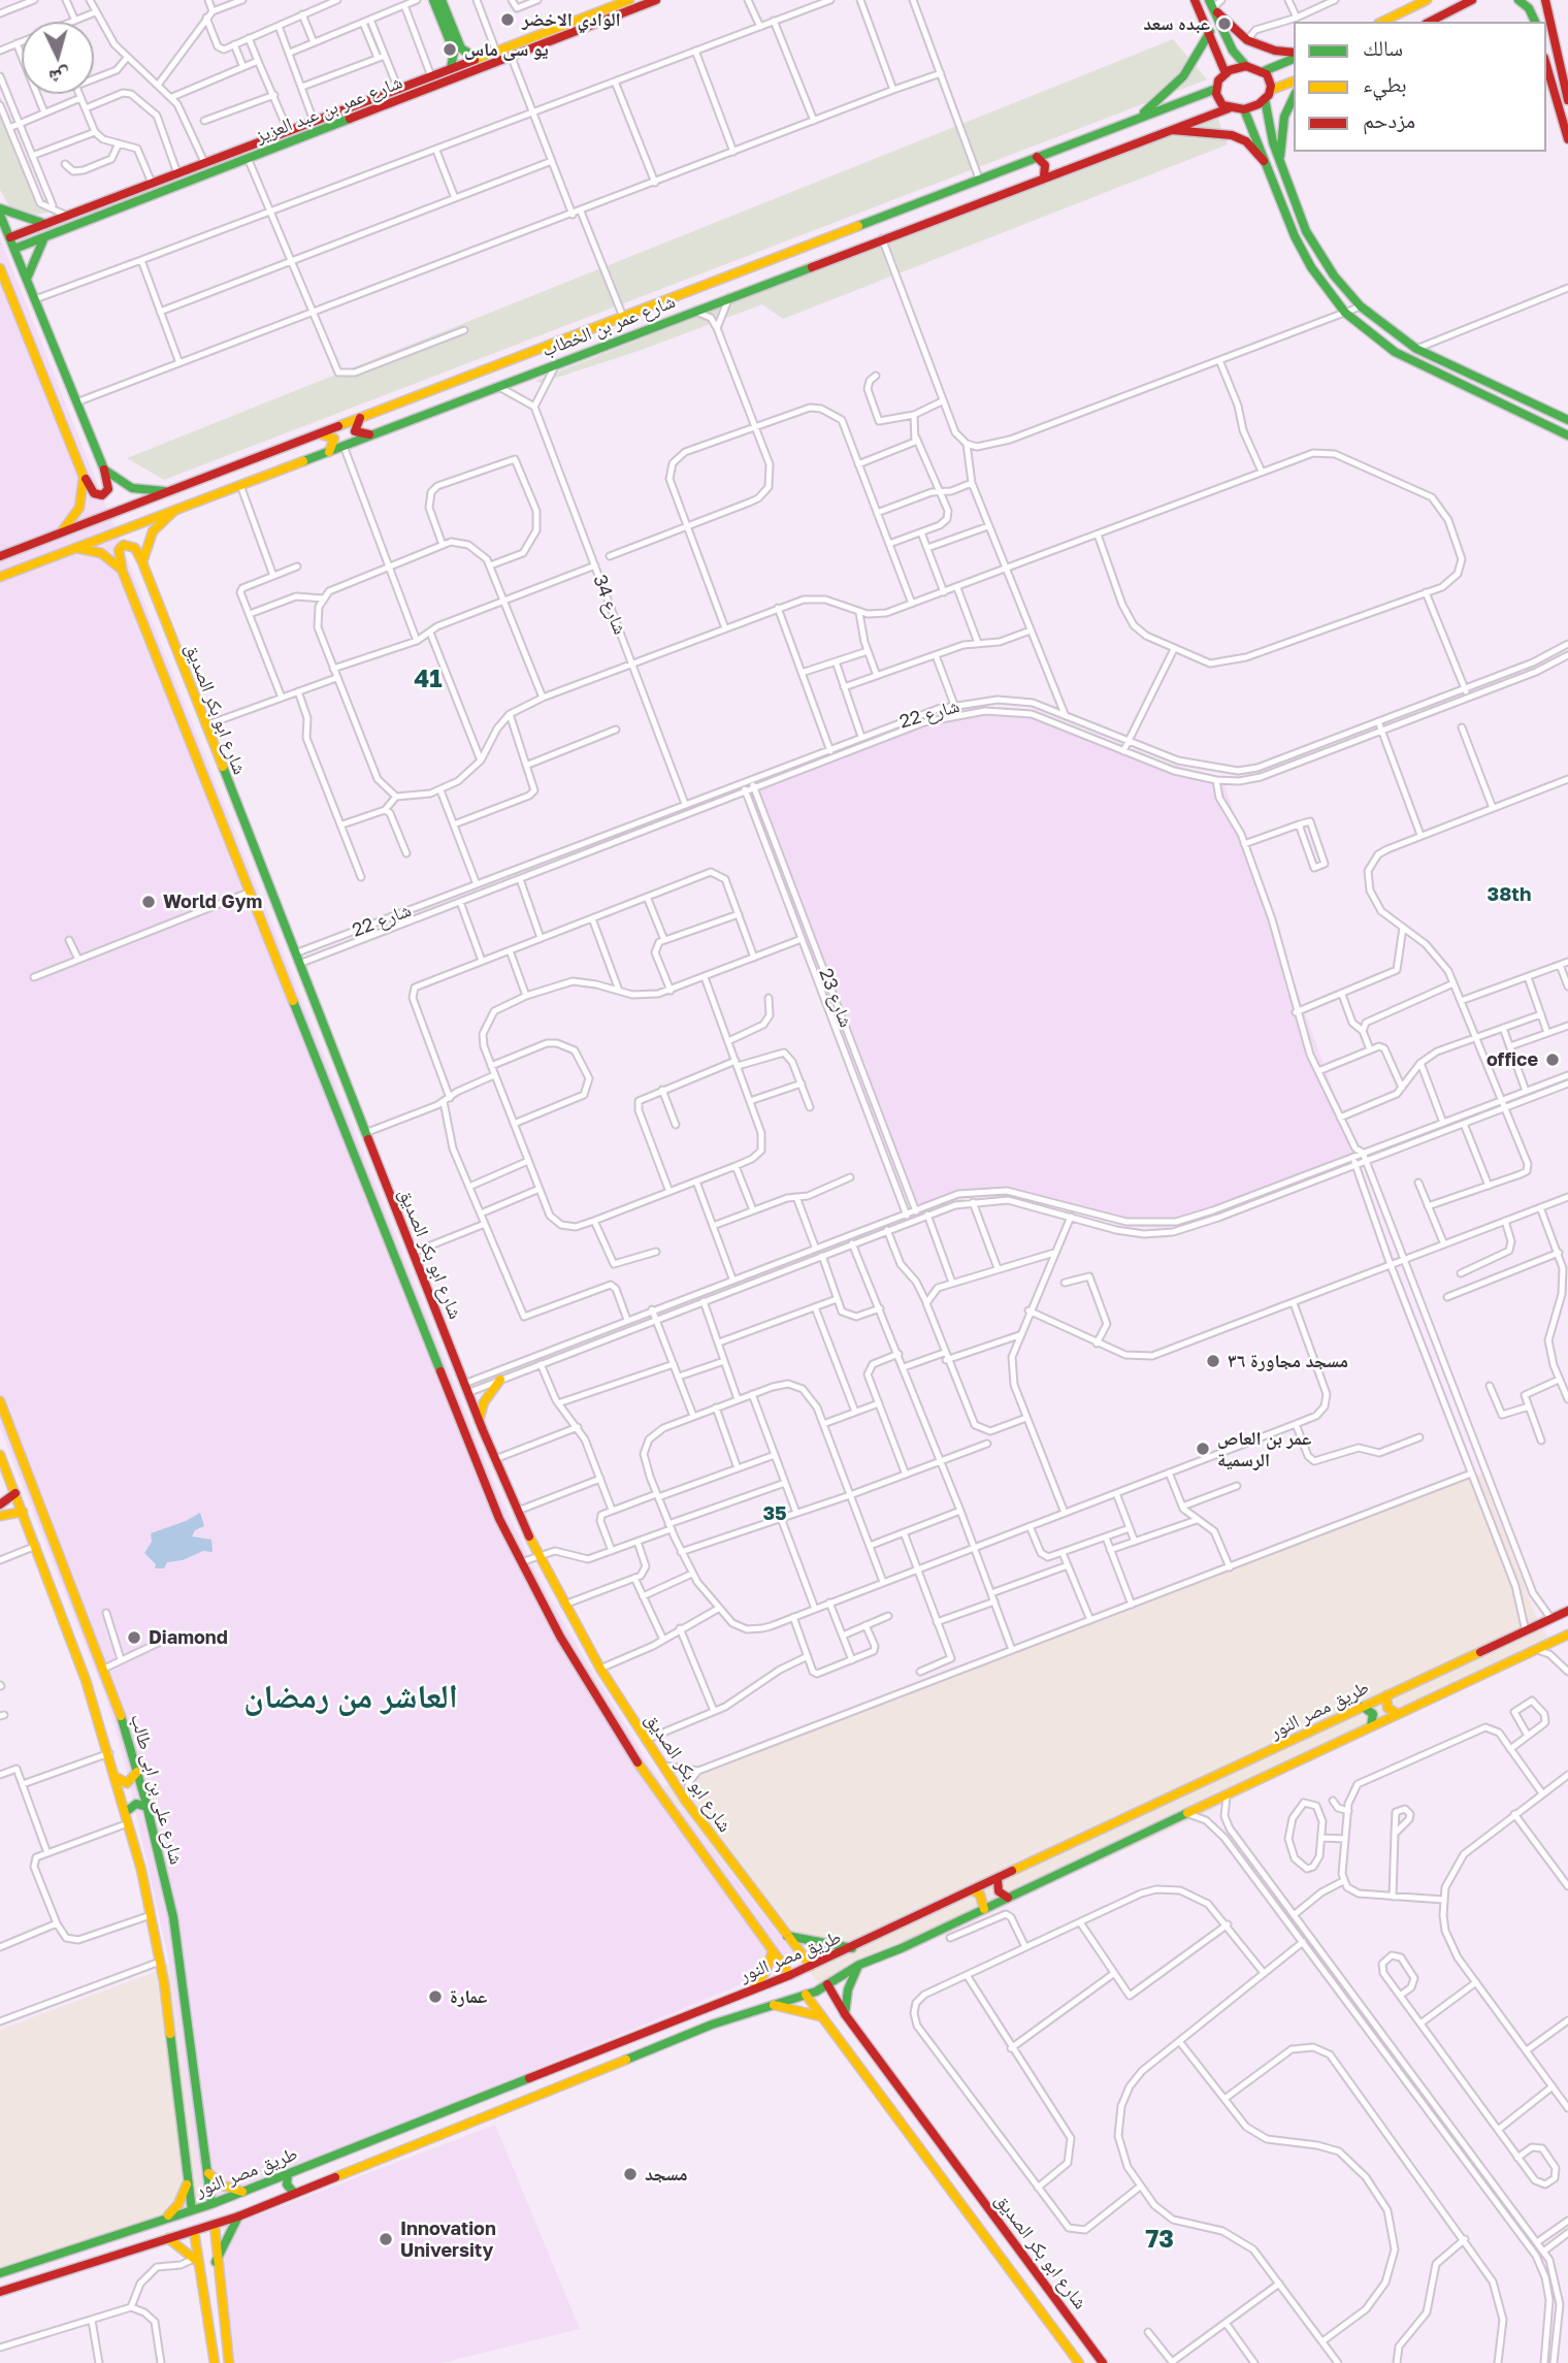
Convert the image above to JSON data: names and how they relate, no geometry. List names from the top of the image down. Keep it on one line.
{"streets":{"street":["شارع عمر بن عبد العزيز","شارع عمر بن الخطاب","شارع 34","شارع ابو بكر الصديق","شارع 22","شارع 23","طريق مصر النور","شارع على بن ابى طالب"]},"crossings":[["شارع 34","شارع 22"],["شارع ابو بكر الصديق","شارع 22"],["شارع ابو بكر الصديق","طريق مصر النور"],["شارع 22","شارع 23"],["طريق مصر النور","شارع على بن ابى طالب"]],"districts":["41","38th","35","العاشر من رمضان","73"],"places":["الوادي الاخضر","عبده سعد","يو سى ماس","World Gym","office","مسجد مجاورة ٣٦","عمر بن العاص الرسمية","Diamond","عمارة","مسجد","Innovation University"],"legend":["سالك","بطيء","مزدحم"],"north":"bottom"}
